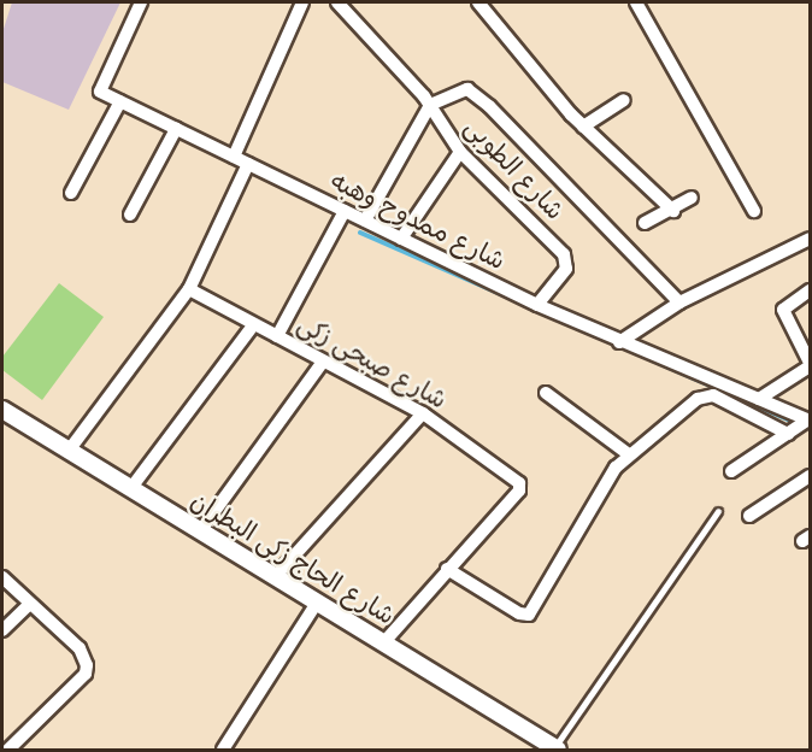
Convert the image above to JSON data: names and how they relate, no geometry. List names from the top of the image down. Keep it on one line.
{"streets":{"street":["شارع الطوبى","شارع ممدوح وهبه","شارع صبحى زكى","شارع الحاج زكى البطران"]},"crossings":[["شارع الطوبى","شارع ممدوح وهبه"]]}
